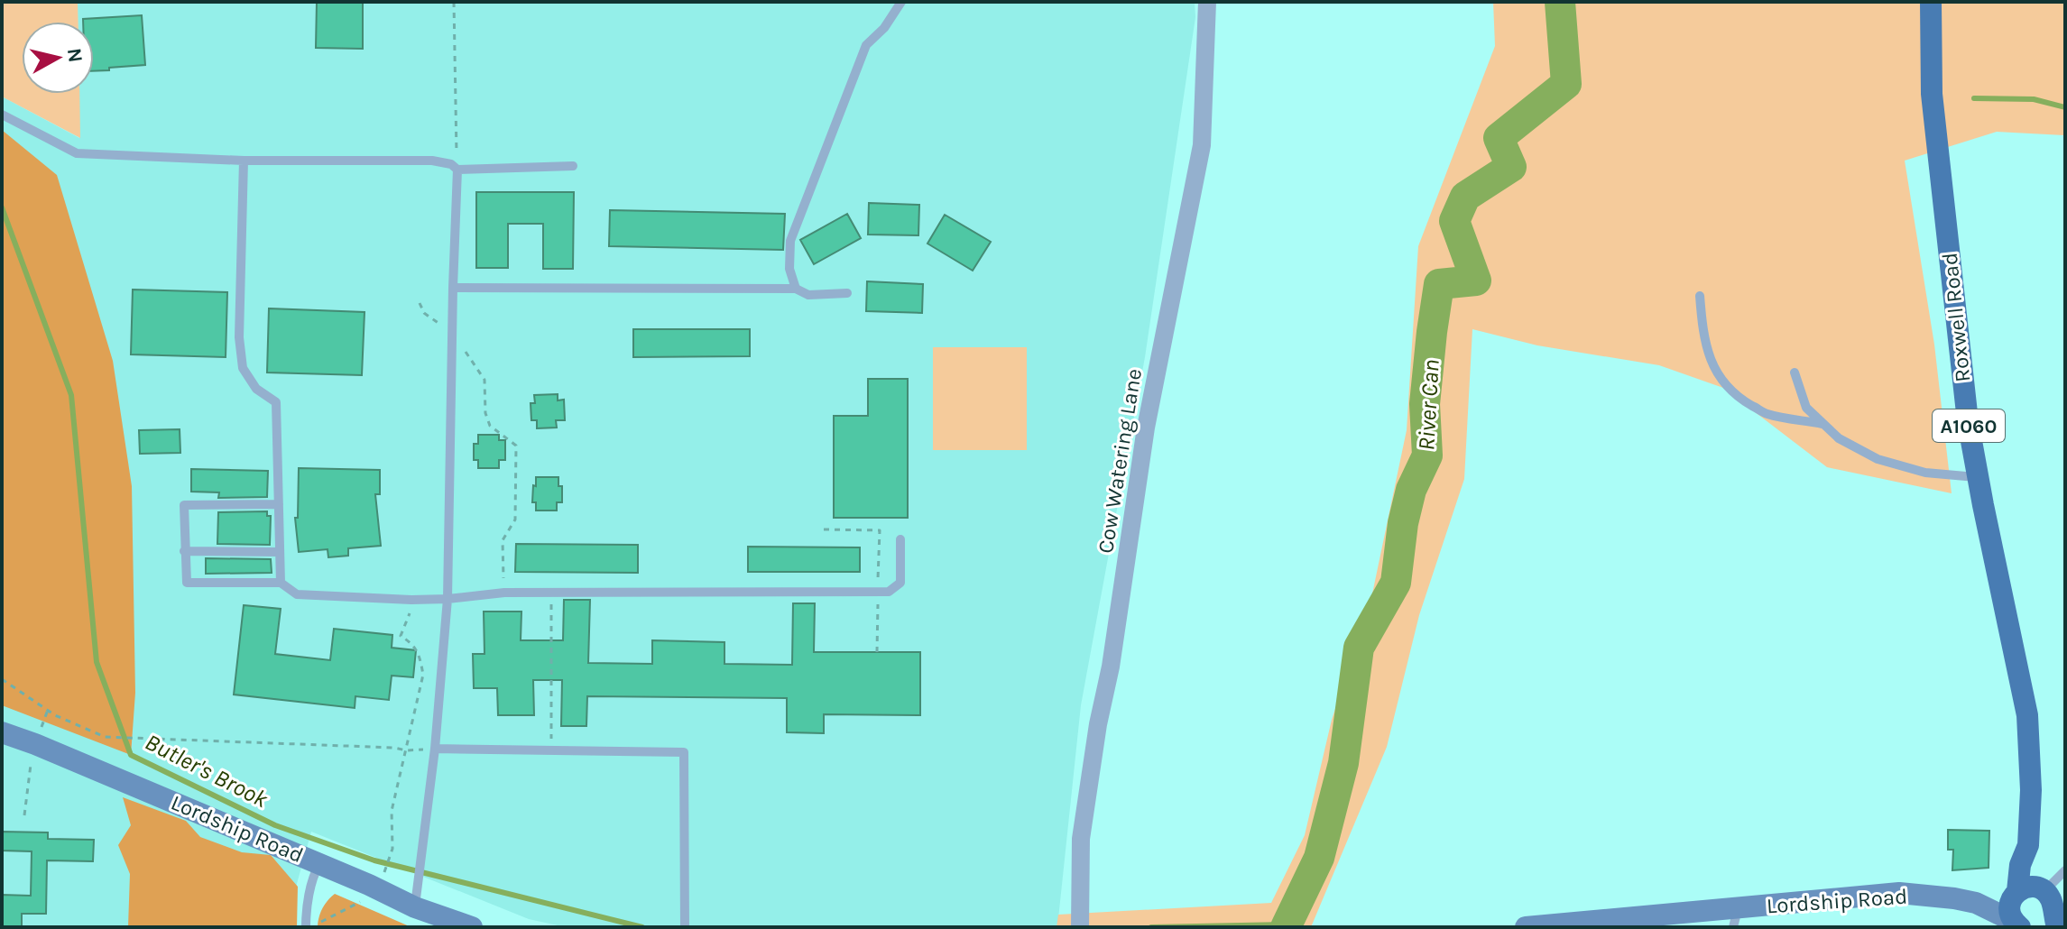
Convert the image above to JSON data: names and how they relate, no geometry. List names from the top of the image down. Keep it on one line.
{"streets":{"main road":["Roxwell Road","A1060"],"street":["Cow Watering Lane","Lordship Road"]},"crossings":[["Roxwell Road","Lordship Road"]],"water":["River Can","Butler's Brook"],"north":"right"}
